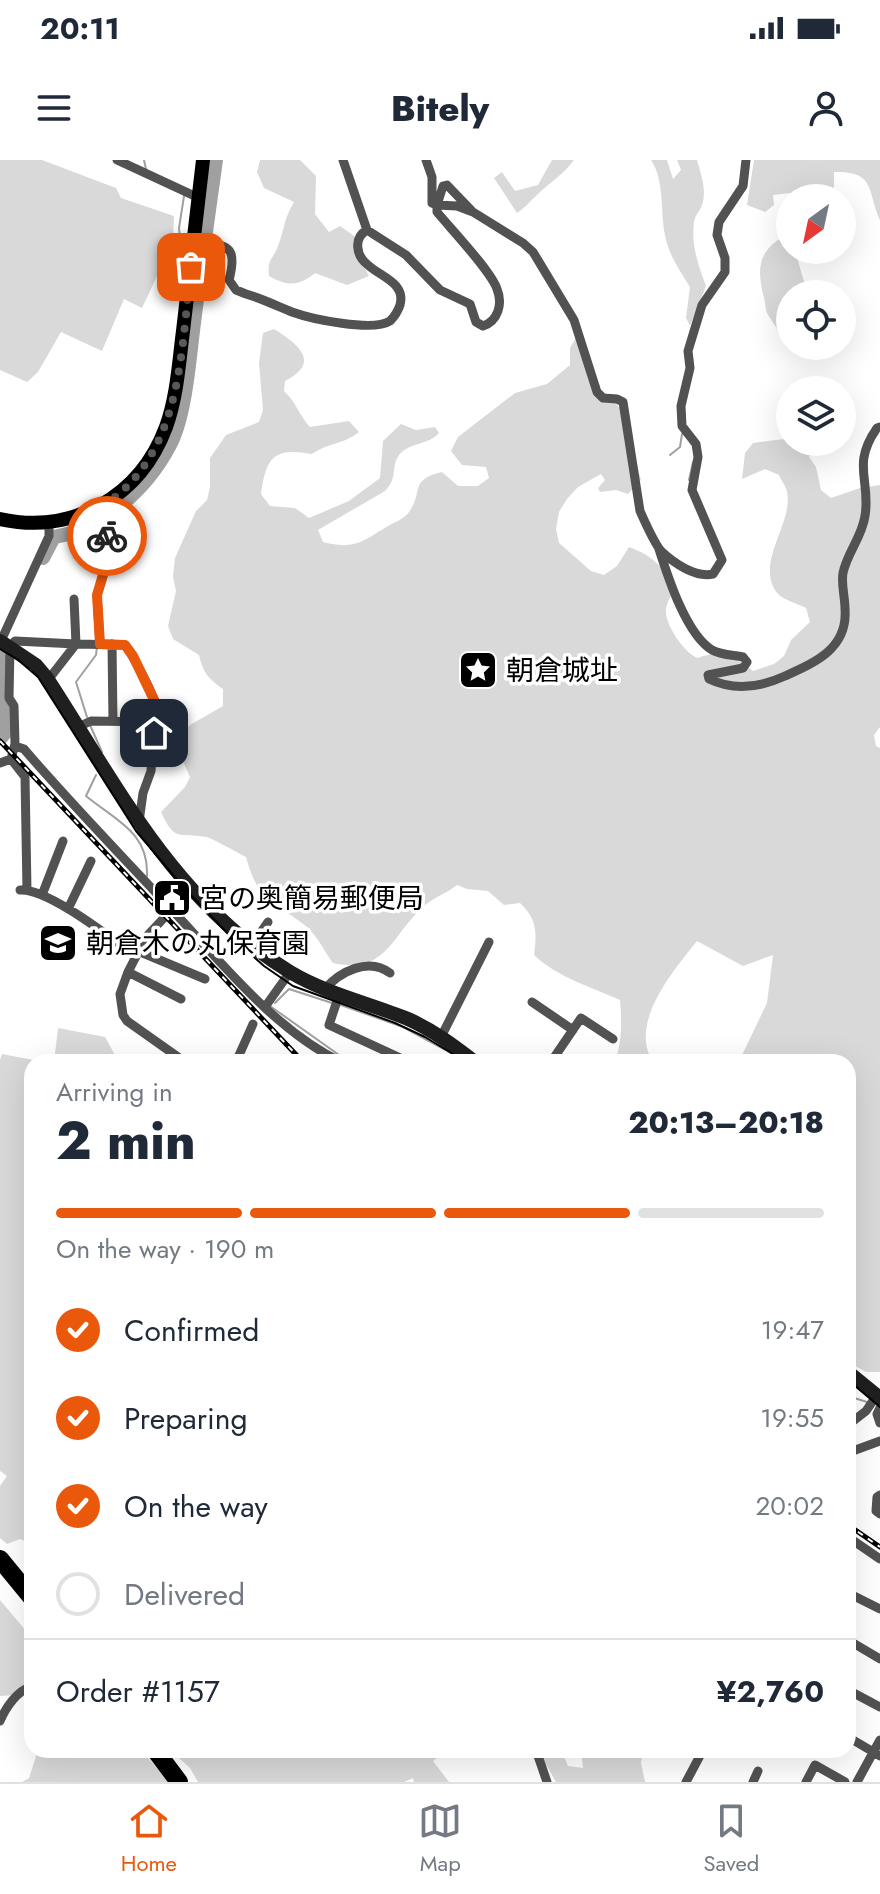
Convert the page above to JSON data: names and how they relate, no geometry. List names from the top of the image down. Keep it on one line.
{"places":{"place":["朝倉城址"],"public building":["宮の奥簡易郵便局"],"school or university":["朝倉木の丸保育園"]},"north":"bottom left","page":{"status":"20:11","header":"Bitely","heading":["2 min","Arriving in","20:13–20:18"],"panel":["Order #1157","¥2,760"],"bar":"On the way · 190 m","list":[["Confirmed","19:47"],["Preparing","19:55"],["On the way","20:02"],"Delivered"],"tabs":["Home","Map","Saved"]}}
